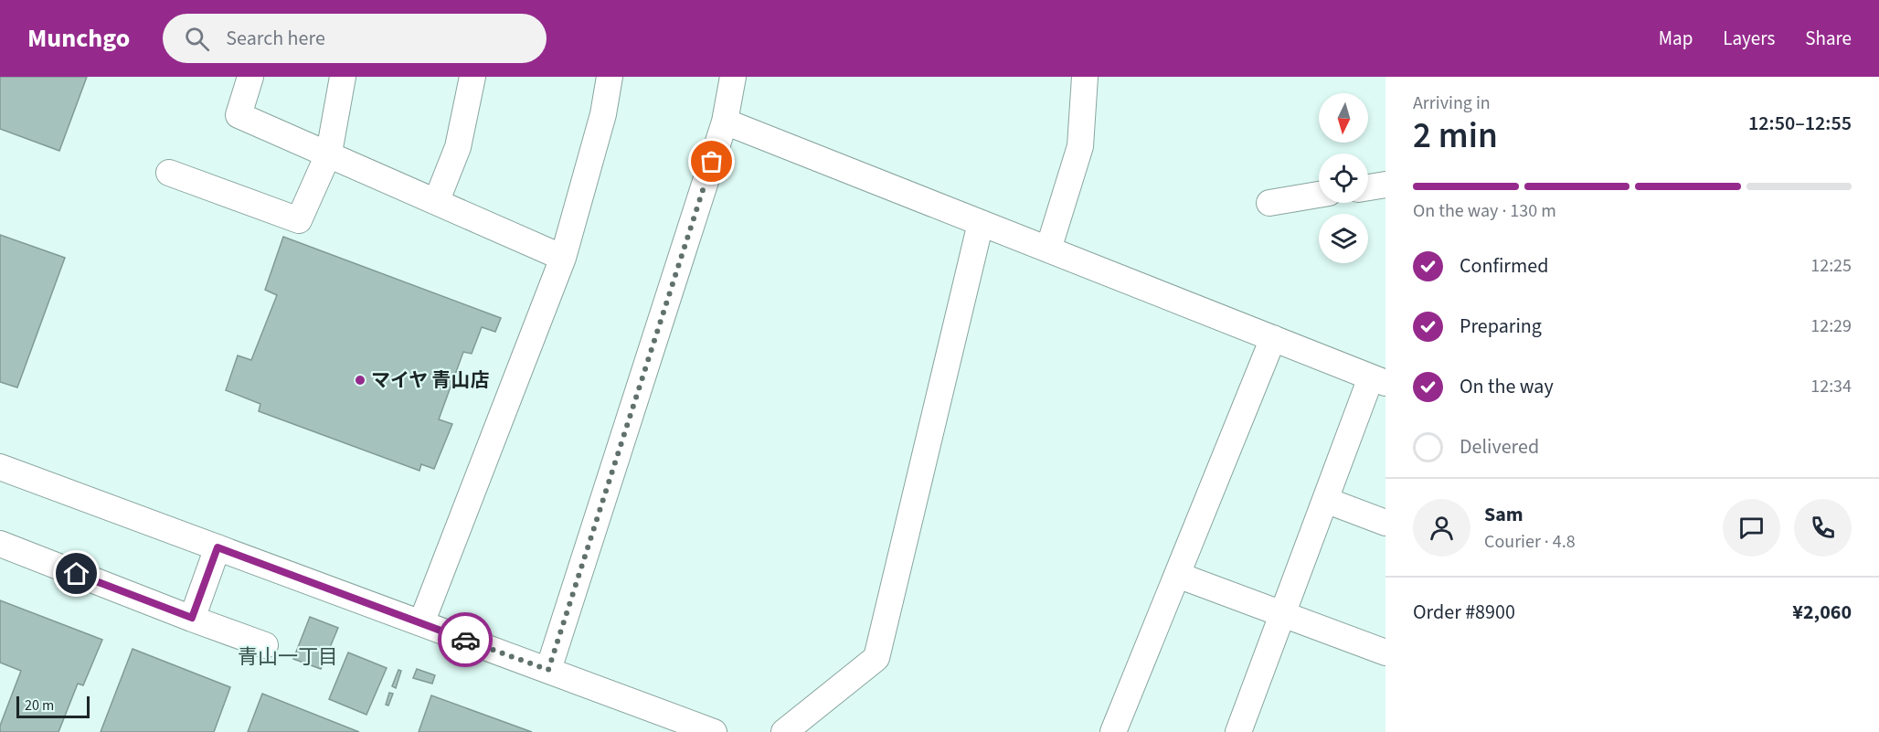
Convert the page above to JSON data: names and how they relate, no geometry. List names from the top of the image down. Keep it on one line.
{"districts":["青山一丁目"],"places":["マイヤ 青山店"],"scale_bar":"20 m","north":"bottom","page":{"header":"Munchgo","search":"Search here","nav":["Map","Layers","Share"],"heading":["2 min","Arriving in","12:50–12:55"],"panel":["Sam","Courier · 4.8","Order #8900","¥2,060"],"bar":"On the way · 130 m","list":[["Confirmed","12:25"],["Preparing","12:29"],["On the way","12:34"],"Delivered"],"scale":"20 m"}}
